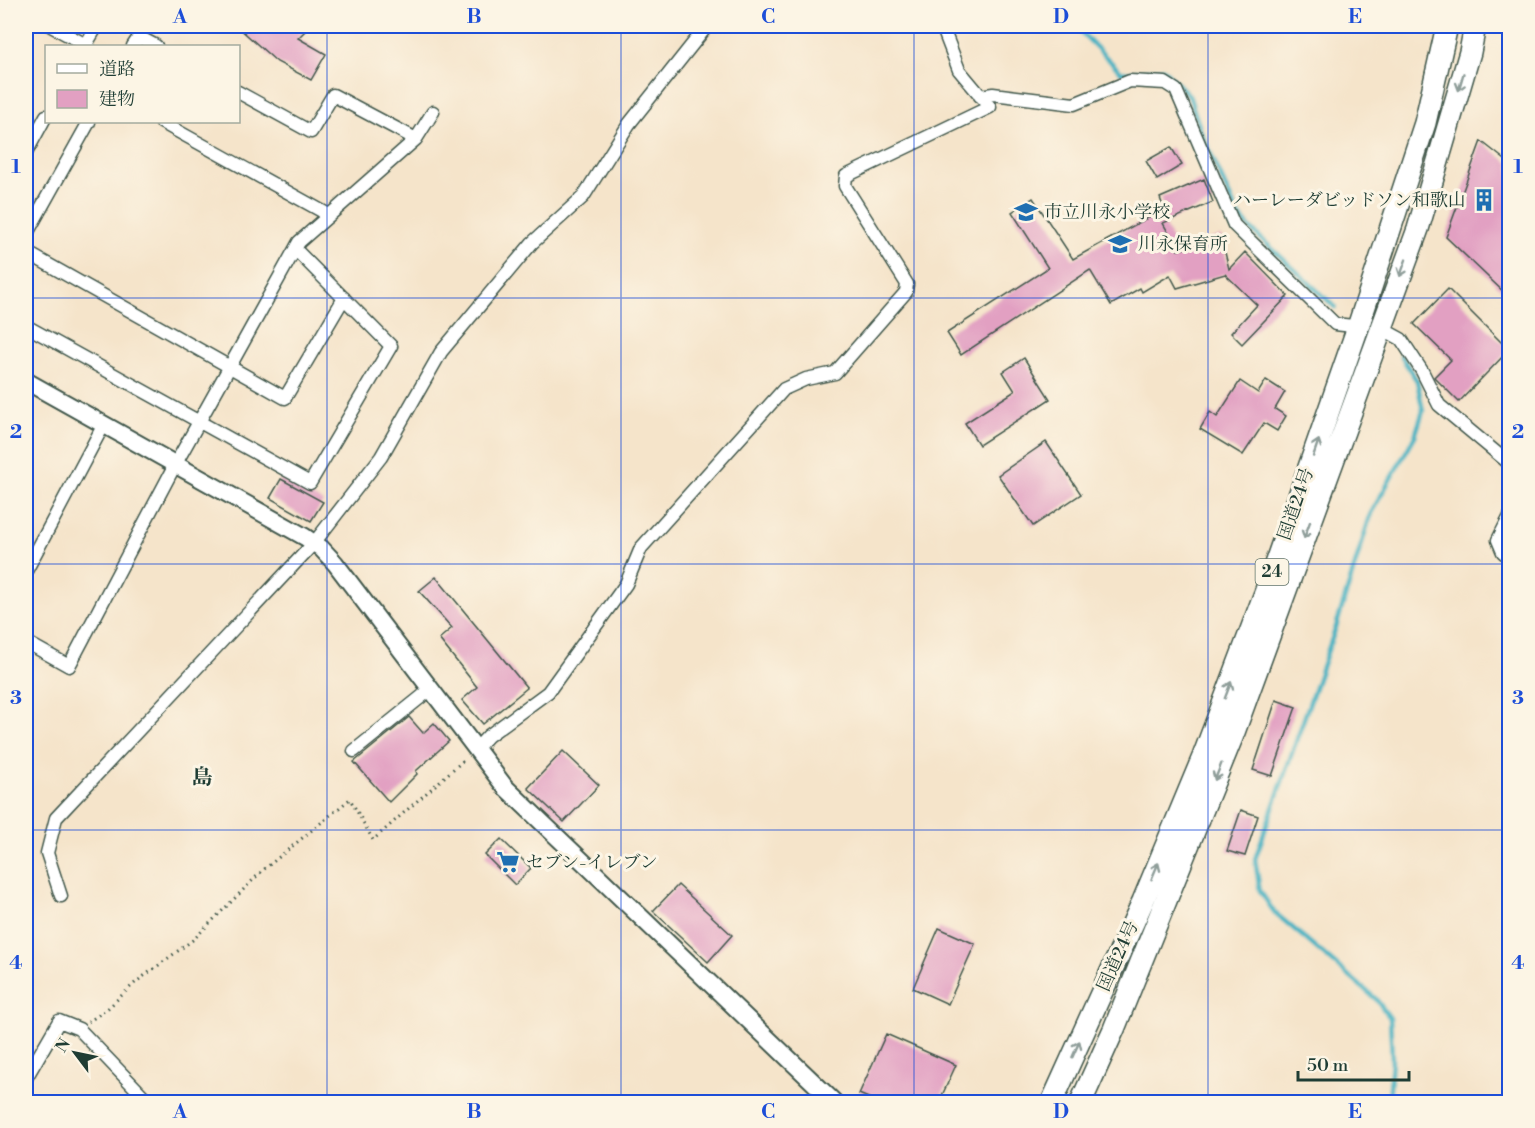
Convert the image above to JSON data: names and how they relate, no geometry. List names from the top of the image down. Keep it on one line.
{"streets":{"highway":["国道24号","24"]},"districts":["島"],"places":{"building":["ハーレーダビッドソン和歌山"],"school or university":["市立川永小学校","川永保育所"],"supermarket":["セブン-イレブン"]},"legend":["道路","建物"],"scale_bar":"50 m","north":"top left","grid":{"columns":["A","B","C","D","E"],"rows":["1","2","3","4"]}}
